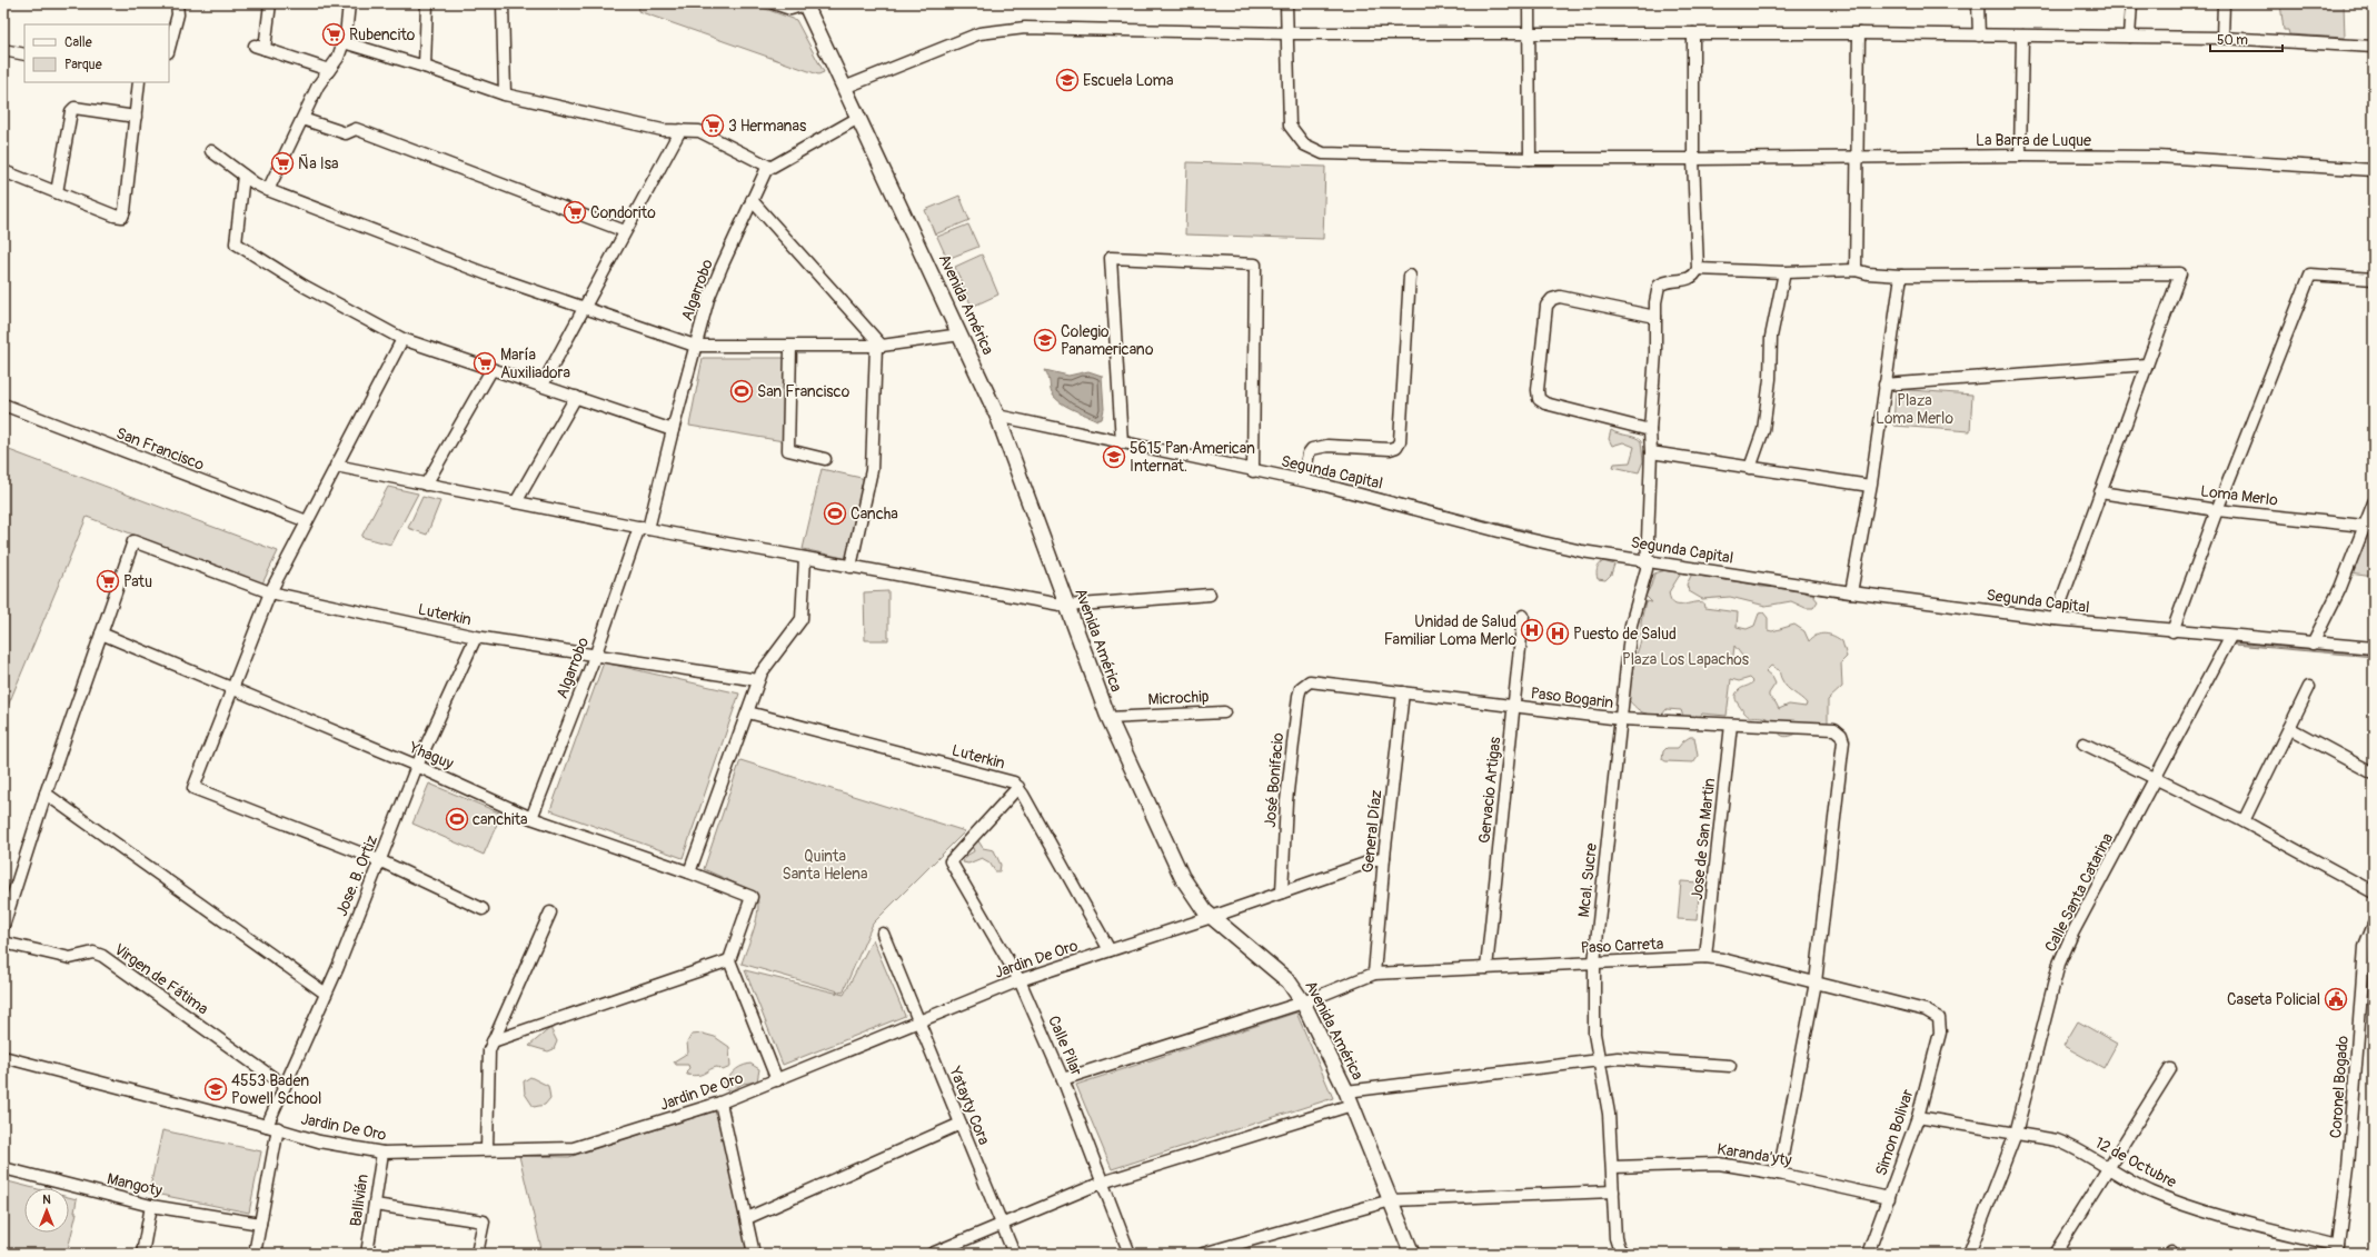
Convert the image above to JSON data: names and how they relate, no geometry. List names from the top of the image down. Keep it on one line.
{"streets":{"main road":["Avenida América"],"street":["La Barra de Luque","Algarrobo","San Francisco","Segunda Capital","Loma Merlo","Luterkin","Microchip","Paso Bogarin","Yhaguy","José Bonifacio","Gervacio Artigas","General Díaz","Jose de San Martin","Jose. B. Ortiz","Mcal. Sucre","Calle Santa Catarina","Paso Carreta","Jardin De Oro","Virgen de Fátima","Calle Pilar","Coronel Bogado","Yatayty Cora","Simon Bolivar","Karanda'yty","12 de Octubre","Mangoty","Ballivián"]},"crossings":[["Algarrobo","Luterkin"],["Algarrobo","Yhaguy"],["Avenida América","Segunda Capital"],["Avenida América","Microchip"],["Avenida América","Paso Carreta"],["Avenida América","Jardin De Oro"],["Segunda Capital","Mcal. Sucre"],["Segunda Capital","Calle Santa Catarina"],["Luterkin","Yhaguy"],["Luterkin","Jose. B. Ortiz"],["Luterkin","Jardin De Oro"],["Luterkin","Calle Pilar"],["Paso Bogarin","José Bonifacio"],["Paso Bogarin","Gervacio Artigas"],["Paso Bogarin","General Díaz"],["Paso Bogarin","Jose de San Martin"],["Paso Bogarin","Mcal. Sucre"],["Paso Bogarin","Paso Carreta"],["Yhaguy","Jose. B. Ortiz"],["José Bonifacio","Jardin De Oro"],["Gervacio Artigas","Paso Carreta"],["General Díaz","Paso Carreta"],["General Díaz","Jardin De Oro"],["Jose de San Martin","Paso Carreta"],["Jose. B. Ortiz","Jardin De Oro"],["Jose. B. Ortiz","Virgen de Fátima"],["Jose. B. Ortiz","Mangoty"],["Mcal. Sucre","Paso Carreta"],["Mcal. Sucre","Karanda'yty"],["Calle Santa Catarina","12 de Octubre"],["Paso Carreta","Calle Pilar"],["Paso Carreta","Simon Bolivar"],["Jardin De Oro","Calle Pilar"],["Jardin De Oro","Yatayty Cora"],["Jardin De Oro","Ballivián"],["Coronel Bogado","12 de Octubre"],["Simon Bolivar","Karanda'yty"],["Simon Bolivar","12 de Octubre"]],"parks":["Plaza Loma Merlo","Plaza Los Lapachos","Quinta Santa Helena"],"places":{"supermarket":["Rubencito","3 Hermanas","Ña Isa","Condorito","María Auxiliadora","Patu"],"school or university":["Escuela Loma","Colegio Panamericano","5615 Pan American Internat.","4553 Baden Powell School"],"sports":["San Francisco","Cancha","canchita"],"hospital":["Unidad de Salud Familiar Loma Merlo","Puesto de Salud"],"public building":["Caseta Policial"]},"legend":["Calle","Parque"],"scale_bar":"50 m","north":"top"}
